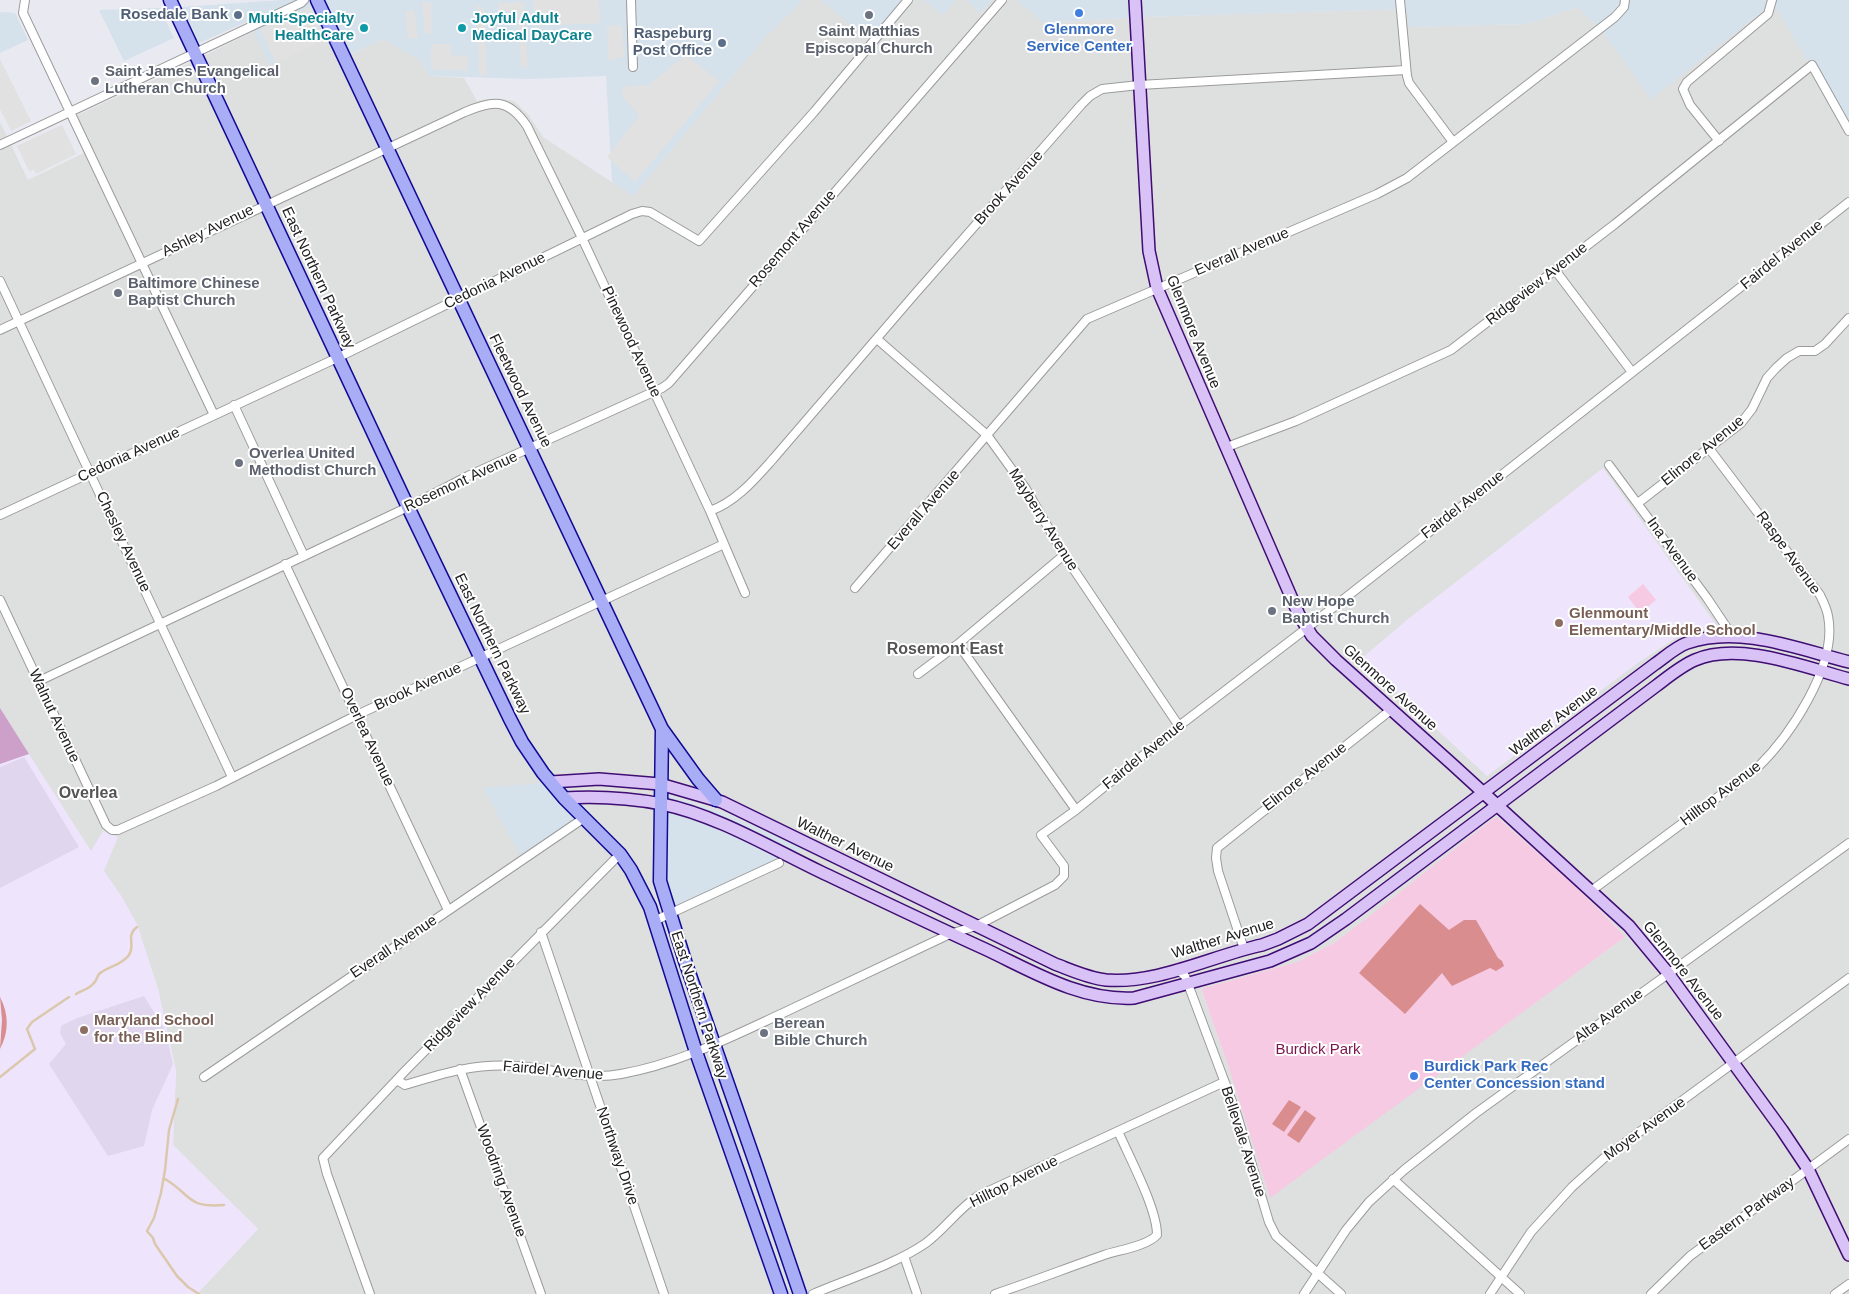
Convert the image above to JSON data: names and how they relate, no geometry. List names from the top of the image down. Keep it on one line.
{"streets":{"main road":["East Northern Parkway","Glenmore Avenue","Fleetwood Avenue","Walther Avenue"],"street":["Brook Avenue","Ashley Avenue","Rosemont Avenue","Everall Avenue","Fairdel Avenue","Cedonia Avenue","Ridgeview Avenue","Pinewood Avenue","Elinore Avenue","Mayberry Avenue","Chesley Avenue","Ina Avenue","Raspe Avenue","Walnut Avenue","Overlea Avenue","Hilltop Avenue","Alta Avenue","Moyer Avenue","Bellevale Avenue","Northway Drive","Woodring Avenue","Eastern Parkway"]},"crossings":[["Brook Avenue","East Northern Parkway"],["Brook Avenue","Glenmore Avenue"],["Brook Avenue","Pinewood Avenue"],["Brook Avenue","Fleetwood Avenue"],["Brook Avenue","Mayberry Avenue"],["Brook Avenue","Chesley Avenue"],["Brook Avenue","Walnut Avenue"],["Brook Avenue","Overlea Avenue"],["Ashley Avenue","East Northern Parkway"],["Ashley Avenue","Pinewood Avenue"],["Ashley Avenue","Fleetwood Avenue"],["Ashley Avenue","Chesley Avenue"],["Rosemont Avenue","East Northern Parkway"],["Rosemont Avenue","Pinewood Avenue"],["Rosemont Avenue","Fleetwood Avenue"],["Rosemont Avenue","Chesley Avenue"],["Rosemont Avenue","Walnut Avenue"],["Rosemont Avenue","Overlea Avenue"],["Everall Avenue","East Northern Parkway"],["Everall Avenue","Glenmore Avenue"],["Everall Avenue","Mayberry Avenue"],["Everall Avenue","Overlea Avenue"],["Fairdel Avenue","East Northern Parkway"],["Fairdel Avenue","Ridgeview Avenue"],["Fairdel Avenue","Glenmore Avenue"],["Fairdel Avenue","Mayberry Avenue"],["Fairdel Avenue","Walther Avenue"],["Fairdel Avenue","Northway Drive"],["Fairdel Avenue","Woodring Avenue"],["East Northern Parkway","Cedonia Avenue"],["East Northern Parkway","Ridgeview Avenue"],["East Northern Parkway","Fleetwood Avenue"],["East Northern Parkway","Walther Avenue"],["Cedonia Avenue","Pinewood Avenue"],["Cedonia Avenue","Fleetwood Avenue"],["Cedonia Avenue","Chesley Avenue"],["Ridgeview Avenue","Glenmore Avenue"],["Ridgeview Avenue","Northway Drive"],["Glenmore Avenue","Elinore Avenue"],["Glenmore Avenue","Walther Avenue"],["Glenmore Avenue","Hilltop Avenue"],["Glenmore Avenue","Alta Avenue"],["Glenmore Avenue","Moyer Avenue"],["Glenmore Avenue","Eastern Parkway"],["Fleetwood Avenue","Walther Avenue"],["Elinore Avenue","Ina Avenue"],["Elinore Avenue","Raspe Avenue"],["Elinore Avenue","Walther Avenue"],["Ina Avenue","Walther Avenue"],["Raspe Avenue","Walther Avenue"],["Raspe Avenue","Hilltop Avenue"],["Walther Avenue","Bellevale Avenue"],["Hilltop Avenue","Bellevale Avenue"],["Alta Avenue","Bellevale Avenue"]],"districts":["Rosemont East","Overlea"],"parks":["Burdick Park"],"places":["Glenmore Service Center","Rosedale Bank","Saint Matthias Episcopal Church","Multi-Specialty HealthCare","Joyful Adult Medical DayCare","Raspeburg Post Office","Saint James Evangelical Lutheran Church","Baltimore Chinese Baptist Church","Overlea United Methodist Church","New Hope Baptist Church","Glenmount Elementary/Middle School","Maryland School for the Blind","Berean Bible Church","Burdick Park Rec Center Concession stand"]}
